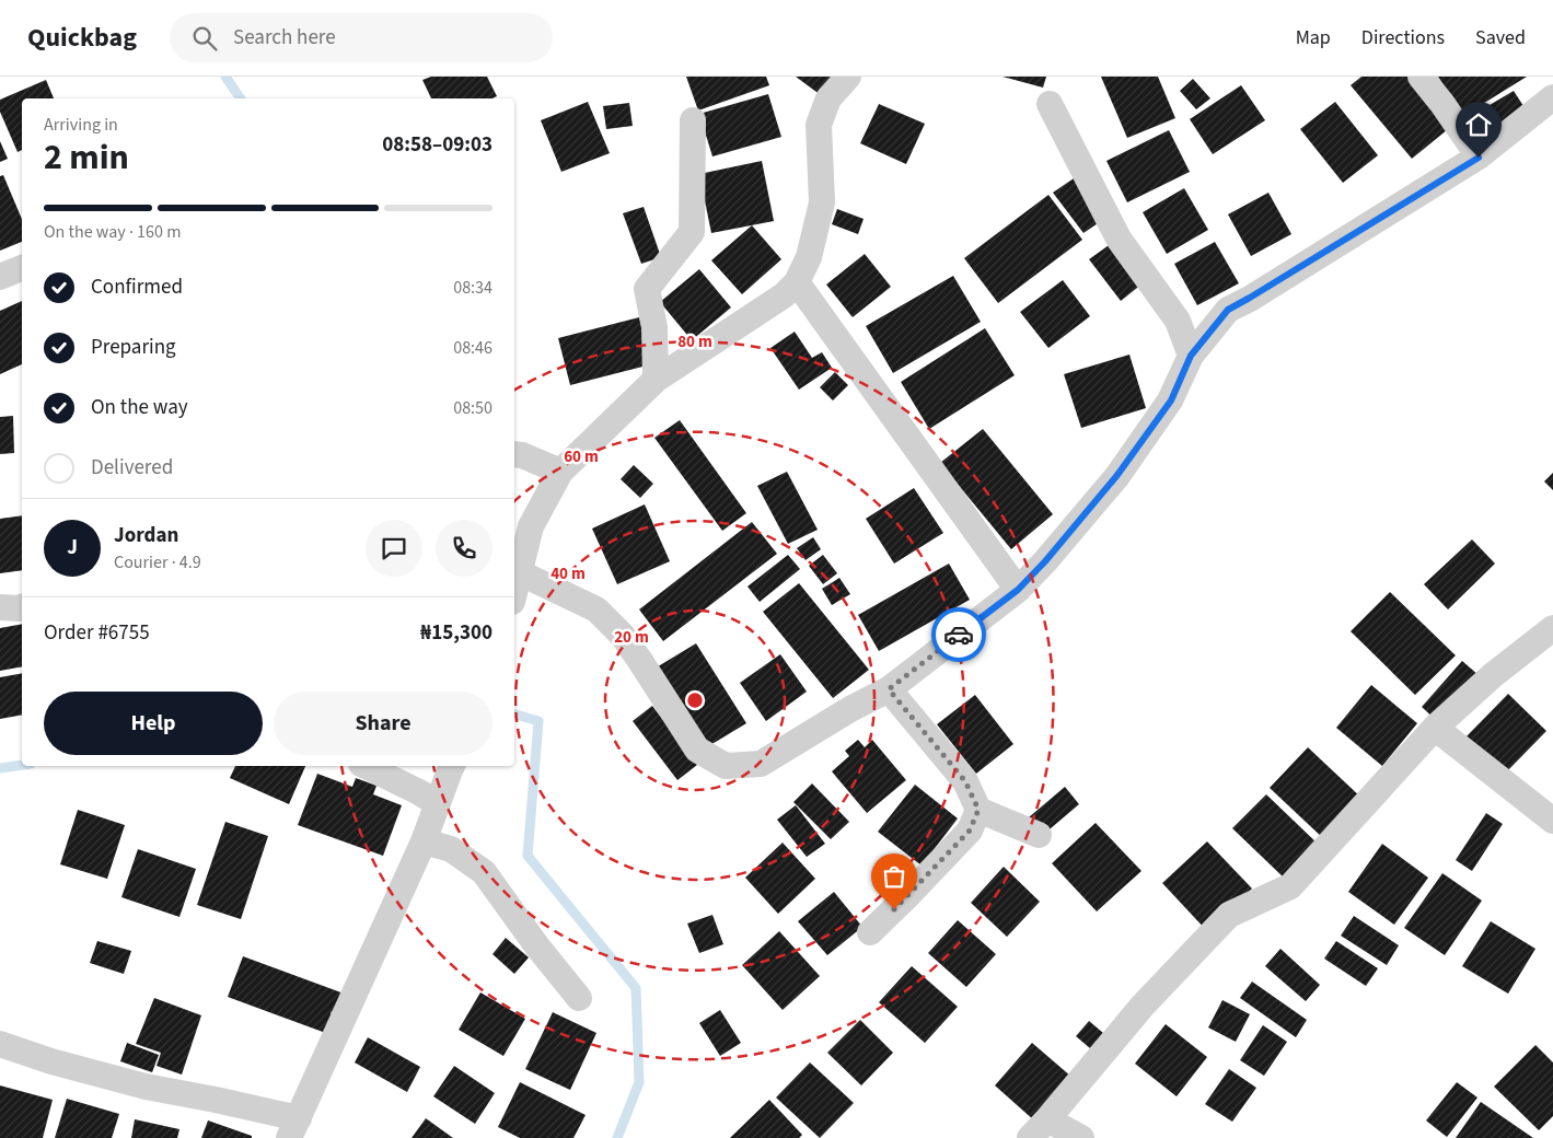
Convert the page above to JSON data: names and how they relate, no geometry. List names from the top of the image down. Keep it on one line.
{"page":{"header":"Quickbag","search":"Search here","nav":["Map","Directions","Saved"],"heading":["2 min","Arriving in","08:58–09:03"],"panel":["Jordan","Courier · 4.9","Order #6755","₦15,300"],"bar":"On the way · 160 m","list":[["Confirmed","08:34"],["Preparing","08:46"],["On the way","08:50"],"Delivered"],"round":"J","buttons":["Help","Share"]},"rings":["80 m","60 m","40 m","20 m"]}
